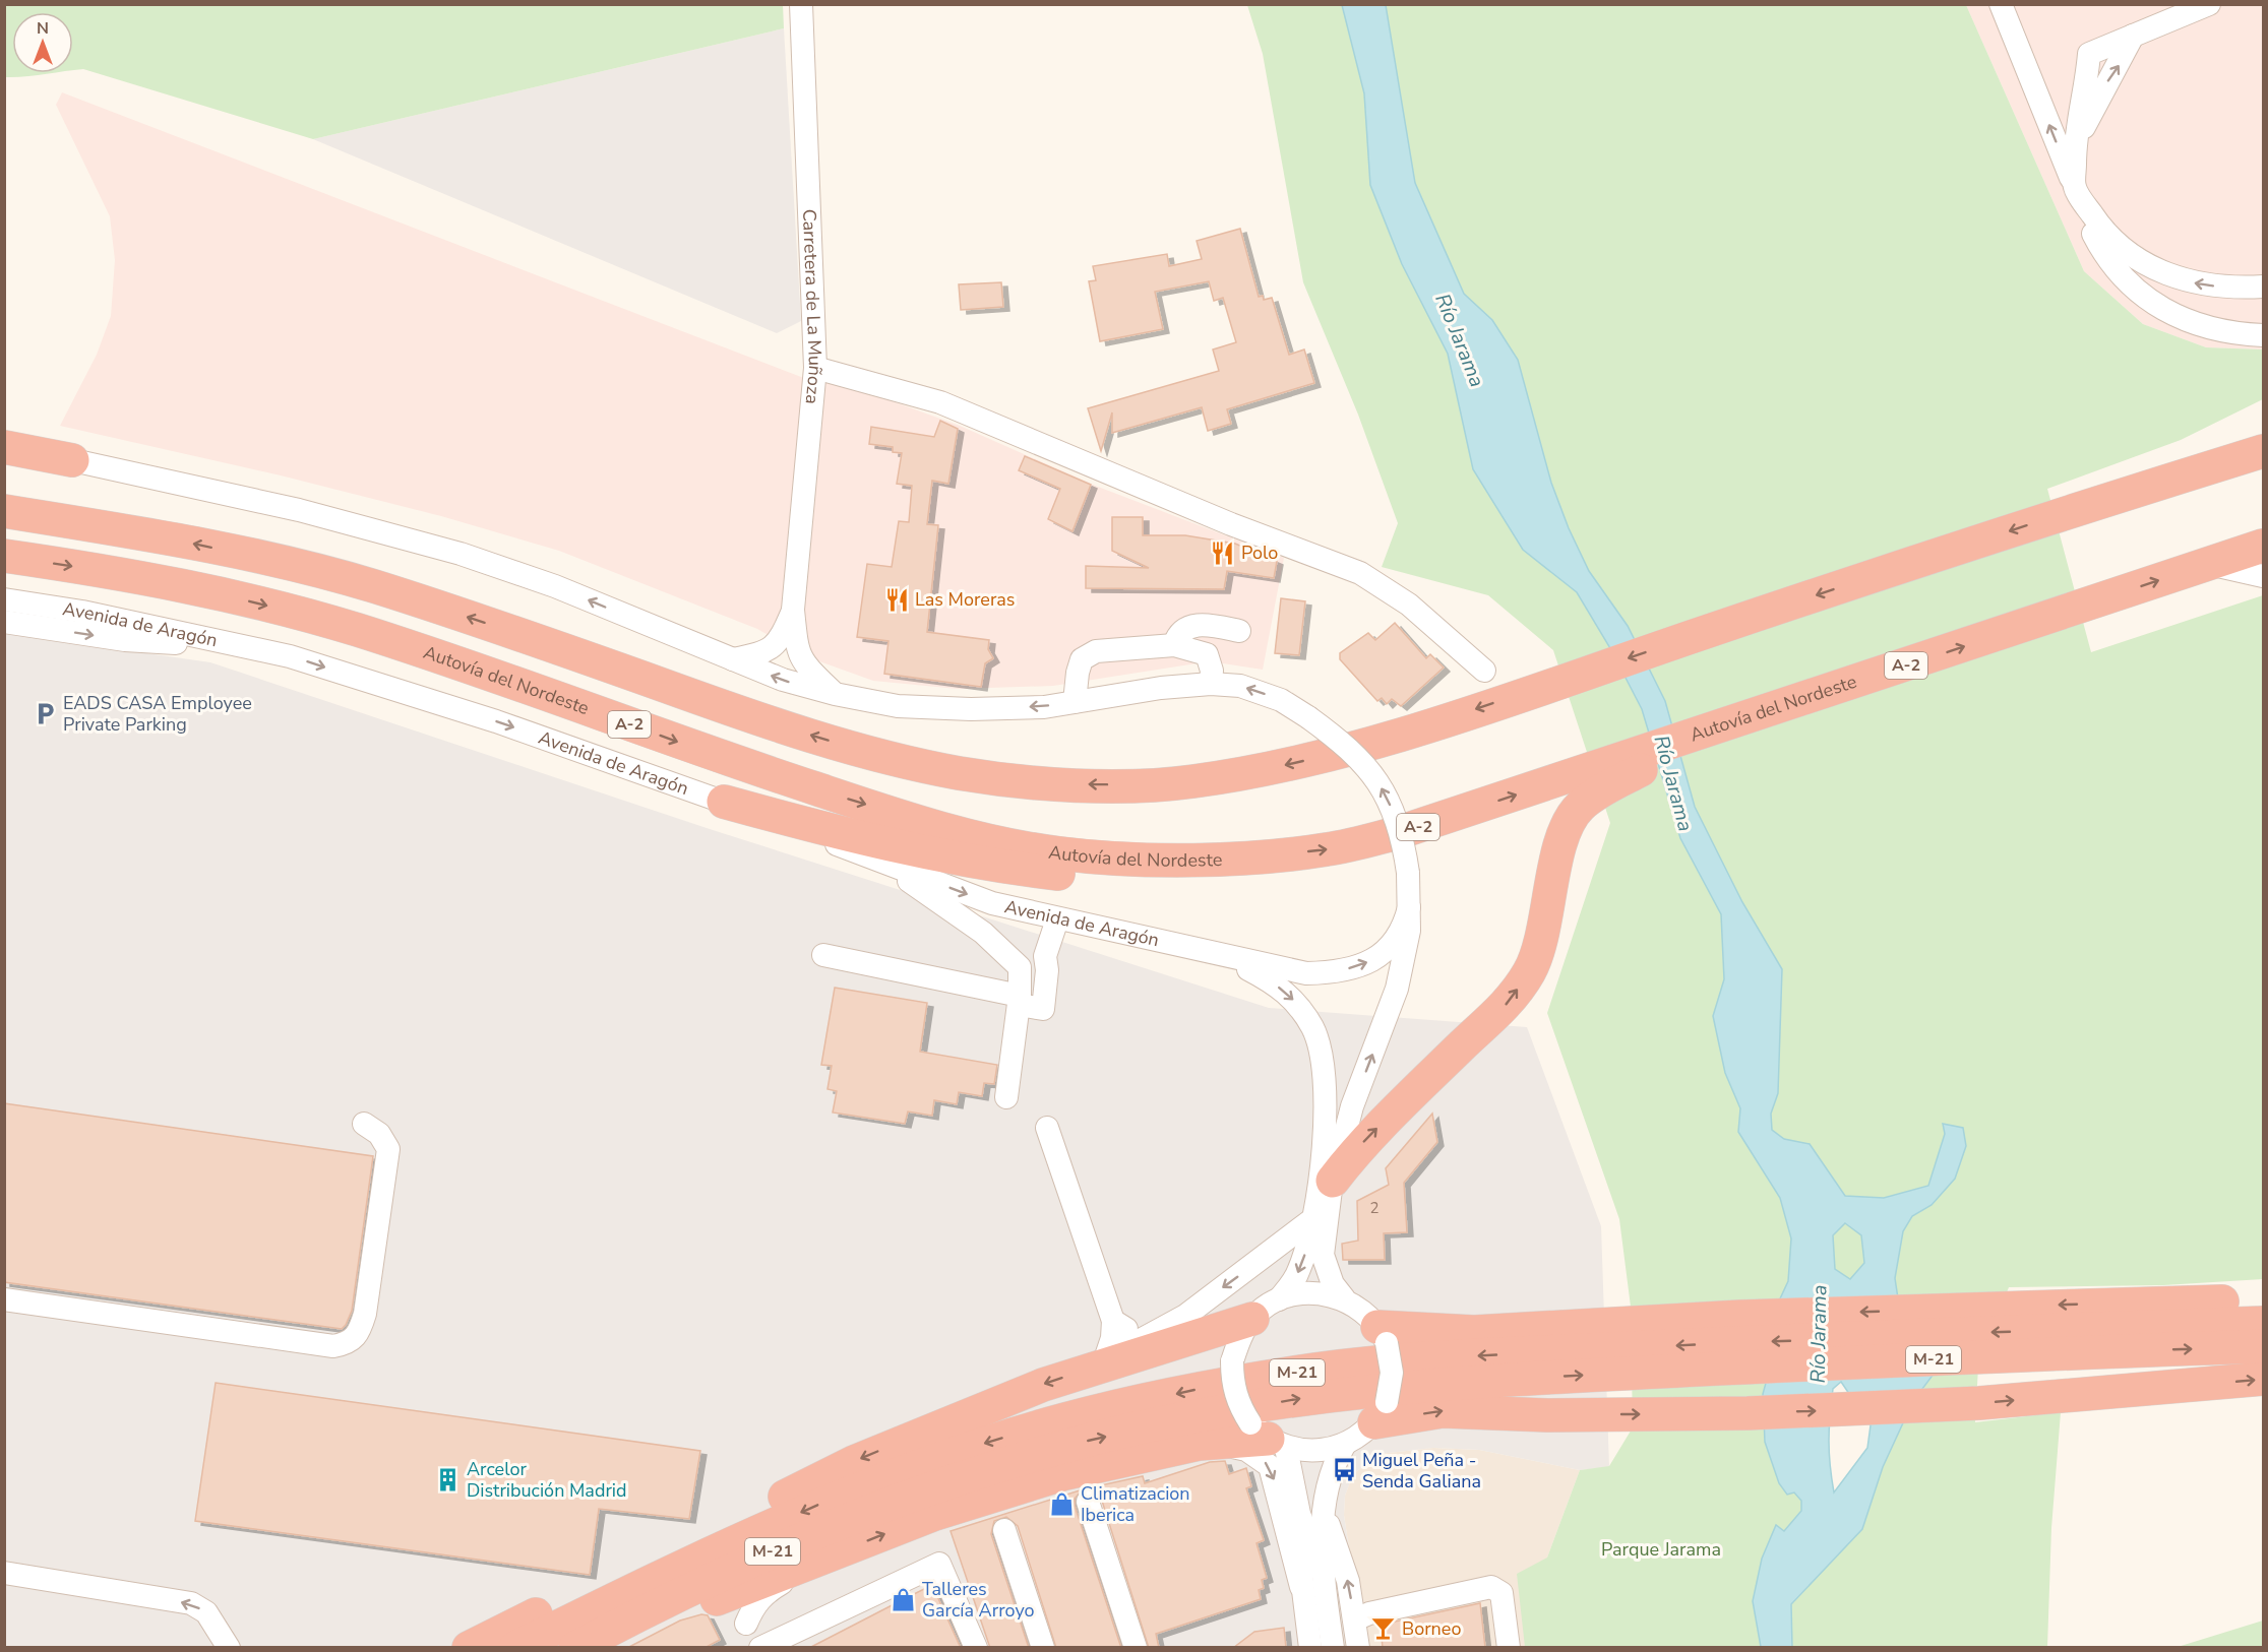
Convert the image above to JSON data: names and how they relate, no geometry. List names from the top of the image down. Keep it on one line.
{"streets":{"highway":["A-2","Autovía del Nordeste","M-21"],"street":["Carretera de La Muñoza","Avenida de Aragón"]},"water":["Río Jarama"],"parks":["Parque Jarama"],"places":{"restaurant":["Polo","Las Moreras"],"parking":["EADS CASA Employee Private Parking"],"bus stop":["Miguel Peña - Senda Galiana"],"building":["Arcelor Distribución Madrid"],"shop":["Climatizacion Iberica","Talleres García Arroyo"],"bar":["Borneo"]},"house_numbers":["2"],"north":"top"}
